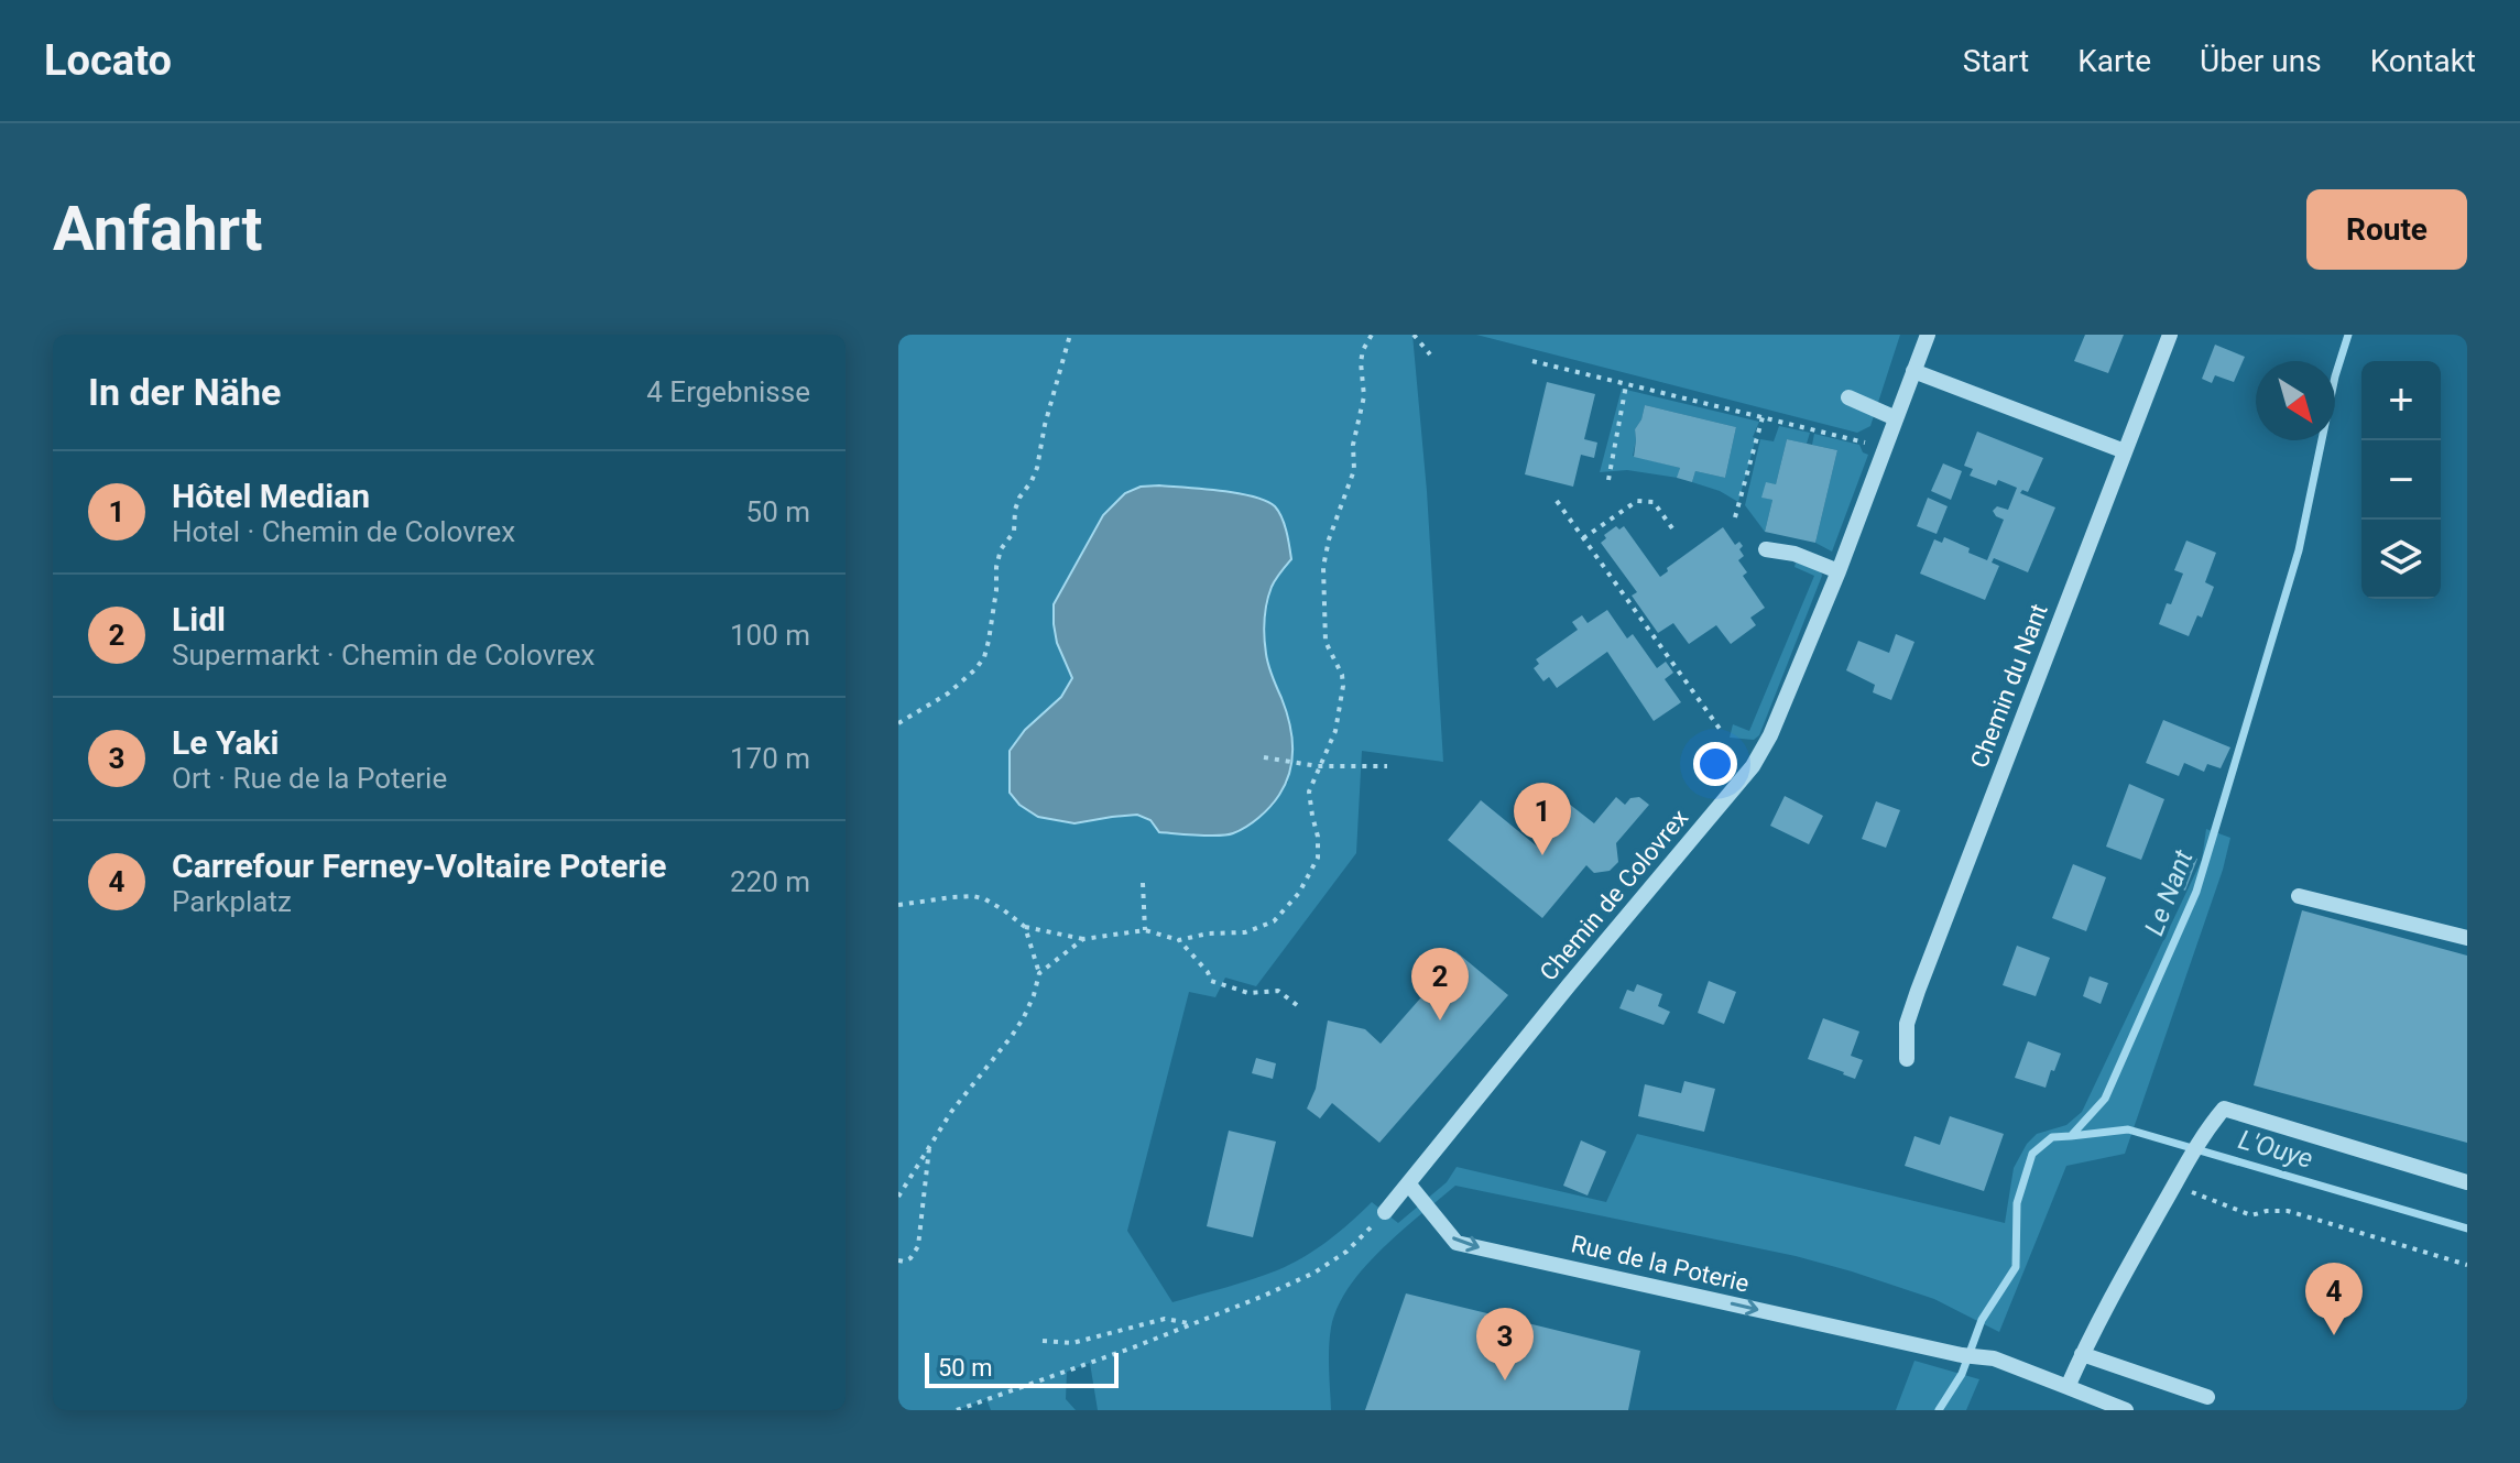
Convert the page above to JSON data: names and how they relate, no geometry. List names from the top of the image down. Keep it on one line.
{"streets":{"street":["Chemin du Nant","Chemin de Colovrex","Rue de la Poterie"]},"crossings":[["Chemin de Colovrex","Rue de la Poterie"]],"one_way":["Rue de la Poterie"],"water":["Le Nant","L'Ouye"],"scale_bar":"50 m","north":"bottom right","page":{"header":"Locato","nav":["Start","Karte","Über uns","Kontakt"],"buttons":"Route","title":"Anfahrt","heading":["In der Nähe","4 Ergebnisse"],"map_buttons":["+","−"],"list":[{"mark":"1","name":"Hôtel Median","note":"Hotel · Chemin de Colovrex","value":"50 m"},{"mark":"2","name":"Lidl","note":"Supermarkt · Chemin de Colovrex","value":"100 m"},{"mark":"3","name":"Le Yaki","note":"Ort · Rue de la Poterie","value":"170 m"},{"mark":"4","name":"Carrefour Ferney-Voltaire Poterie","note":"Parkplatz","value":"220 m"}],"pins":["1","2","4","3"],"scale":"50 m"}}
